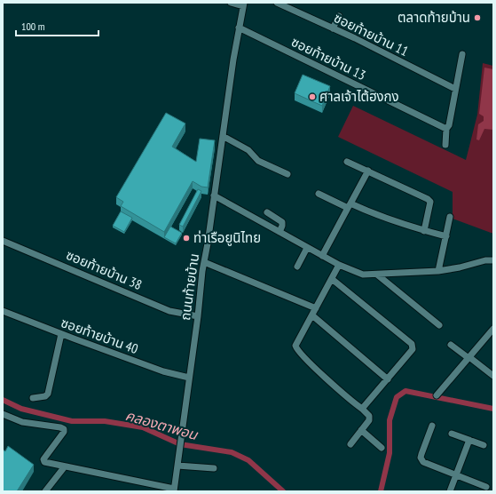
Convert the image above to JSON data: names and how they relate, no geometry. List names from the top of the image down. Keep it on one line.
{"streets":{"street":["ซอยท้ายบ้าน 11","ซอยท้ายบ้าน 13","ซอยท้ายบ้าน 38","ถนนท้ายบ้าน","ซอยท้ายบ้าน 40"]},"crossings":[["ซอยท้ายบ้าน 13","ถนนท้ายบ้าน"],["ซอยท้ายบ้าน 38","ถนนท้ายบ้าน"],["ถนนท้ายบ้าน","ซอยท้ายบ้าน 40"]],"water":["คลองตาพอน"],"places":["ตลาดท้ายบ้าน","ศาลเจ้าไต้ฮงกง","ท่าเรือยูนิไทย"],"scale_bar":"100 m"}
